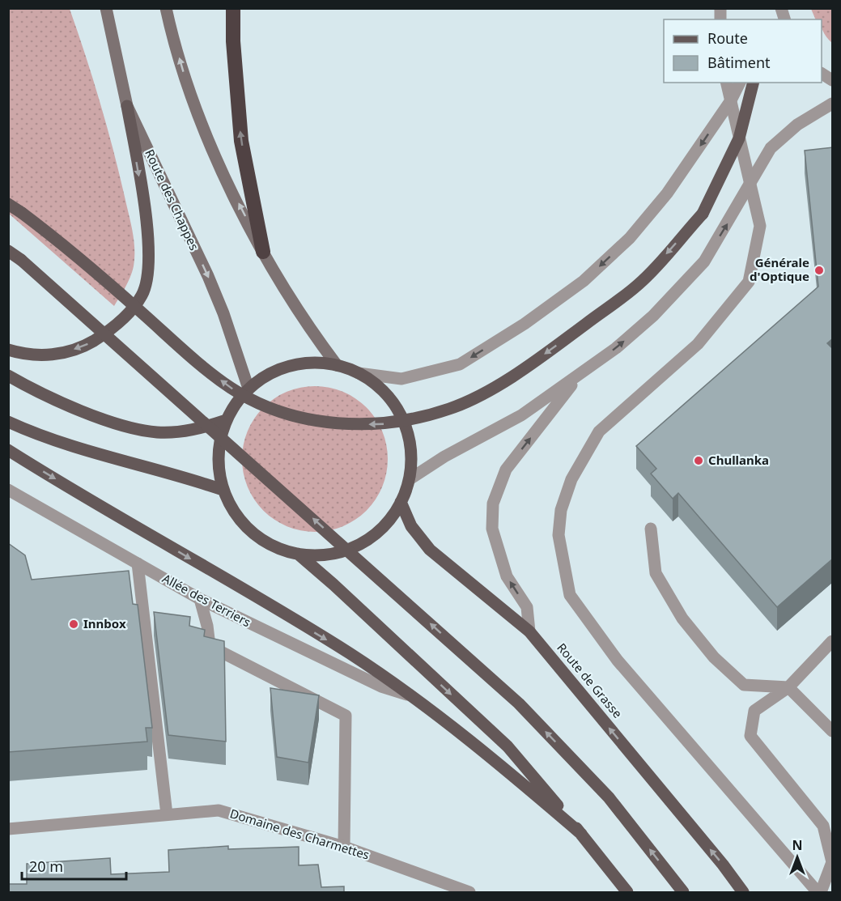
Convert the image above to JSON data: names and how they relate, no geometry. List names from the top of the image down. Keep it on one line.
{"streets":{"main road":["Route des Chappes","Route de Grasse"],"street":["Allée des Terriers","Domaine des Charmettes"]},"places":["Générale d'Optique","Chullanka","Innbox"],"legend":["Route","Bâtiment"],"scale_bar":"20 m","north":"top"}
